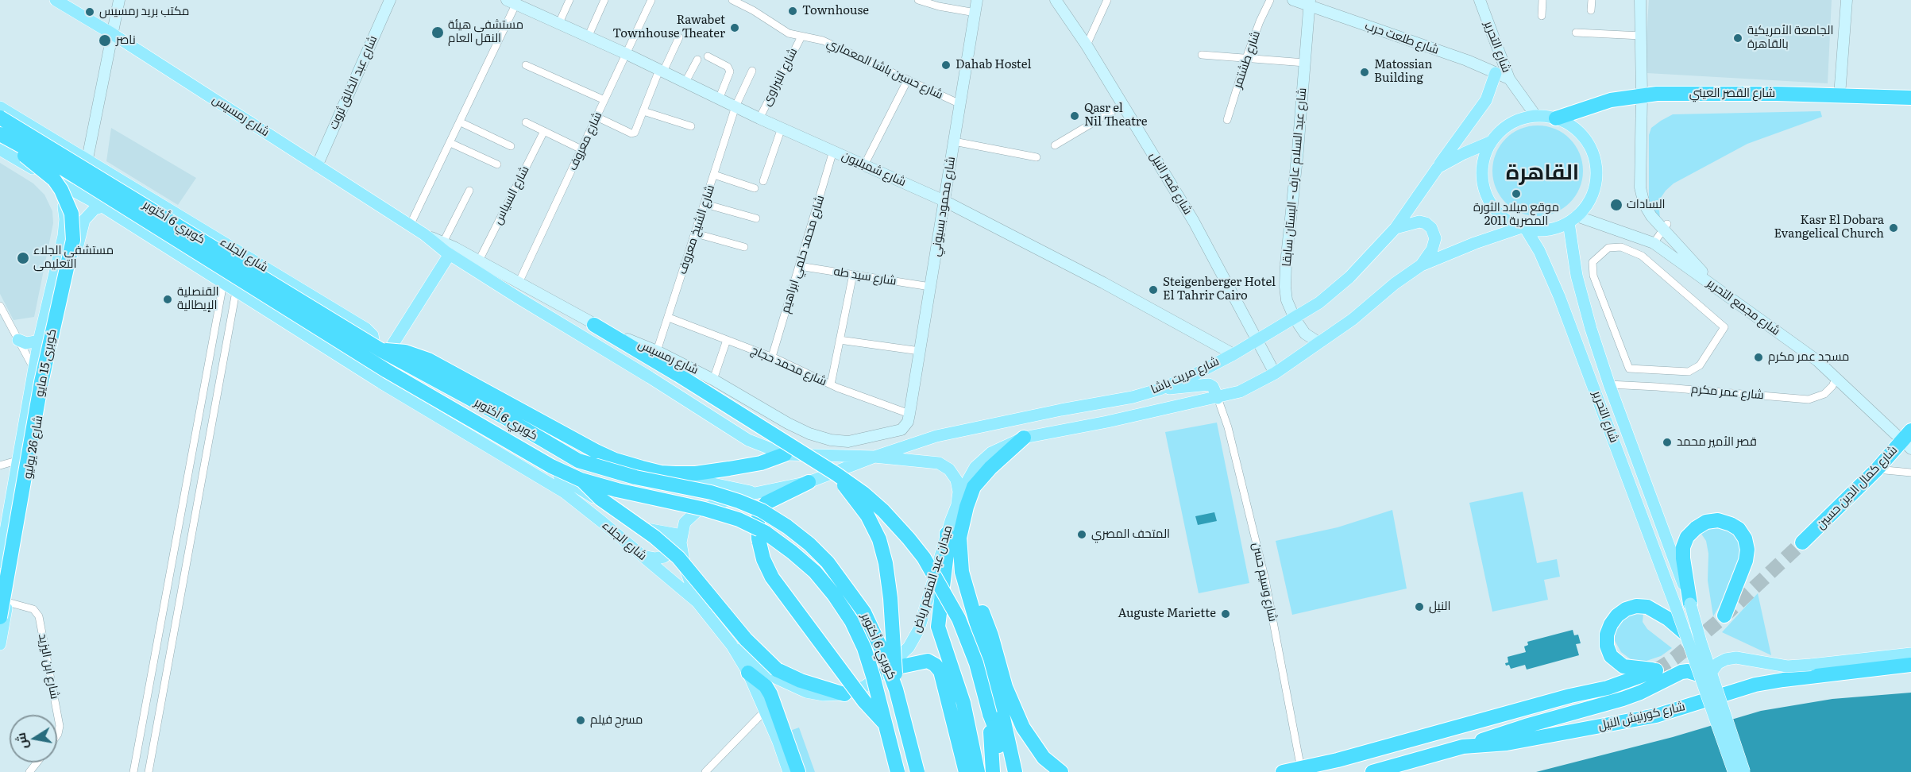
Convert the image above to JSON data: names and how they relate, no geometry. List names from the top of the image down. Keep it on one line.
{"streets":{"highway":["شارع القصر العيني","كوبري 6 أكتوبر","كوبرى 15 مايو","شارع كمال الدين حسين","شارع كورنيش النيل"],"main road":["شارع التحرير","شارع رمسيس","شارع الجلاء","شارع مريت باشا","شارع 26 يوليو","ميدان عبد المنعم رياض"],"street":["شارع طلعت حرب","شارع طشتمر","شارع حسين باشا المعماري","شارع النبراوى","شارع عبد الخالق ثروت","شارع معروف","شارع شمبليون","شارع عبد السلام عارف - البستان سابقا","شارع قصر النيل","شارع السياس","شارع محمود بسيوني","شارع الشيخ معروف","شارع محمد حلمي ابراهيم","شارع سيد طه","شارع مجمع التحرير","شارع محمد حجاج","شارع عمر مكرم","شارع وسيم حسن","شارع ابن اليزيد"]},"crossings":[["شارع طلعت حرب","شارع التحرير"],["شارع طلعت حرب","شارع عبد السلام عارف - البستان سابقا"],["شارع التحرير","شارع القصر العيني"],["شارع التحرير","شارع مجمع التحرير"],["شارع التحرير","شارع مريت باشا"],["شارع التحرير","شارع عمر مكرم"],["شارع حسين باشا المعماري","شارع النبراوى"],["شارع حسين باشا المعماري","شارع محمود بسيوني"],["شارع النبراوى","شارع شمبليون"],["شارع عبد الخالق ثروت","شارع رمسيس"],["شارع القصر العيني","شارع مجمع التحرير"],["شارع القصر العيني","شارع مريت باشا"],["شارع رمسيس","شارع معروف"],["شارع رمسيس","شارع السياس"],["شارع رمسيس","شارع محمود بسيوني"],["شارع رمسيس","شارع الشيخ معروف"],["شارع رمسيس","شارع الجلاء"],["شارع رمسيس","شارع محمد حجاج"],["شارع رمسيس","شارع مريت باشا"],["شارع رمسيس","ميدان عبد المنعم رياض"],["شارع معروف","شارع شمبليون"],["شارع شمبليون","شارع محمود بسيوني"],["شارع شمبليون","شارع الشيخ معروف"],["شارع شمبليون","شارع محمد حلمي ابراهيم"],["شارع شمبليون","شارع مريت باشا"],["شارع عبد السلام عارف - البستان سابقا","شارع مريت باشا"],["شارع قصر النيل","شارع مريت باشا"],["شارع محمود بسيوني","شارع سيد طه"],["شارع محمود بسيوني","شارع محمد حجاج"],["شارع الشيخ معروف","شارع محمد حجاج"],["شارع محمد حلمي ابراهيم","شارع سيد طه"],["شارع محمد حلمي ابراهيم","شارع محمد حجاج"],["شارع الجلاء","شارع مريت باشا"],["شارع الجلاء","شارع 26 يوليو"],["شارع الجلاء","ميدان عبد المنعم رياض"],["شارع مجمع التحرير","شارع مريت باشا"],["شارع مجمع التحرير","شارع عمر مكرم"],["شارع مجمع التحرير","شارع كمال الدين حسين"],["شارع مريت باشا","ميدان عبد المنعم رياض"],["شارع مريت باشا","شارع وسيم حسن"],["شارع 26 يوليو","شارع ابن اليزيد"]],"districts":["القاهرة"],"places":["Townhouse","مكتب بريد رمسيس","Rawabet Townhouse Theater","مستشفى هيئة النقل العام","الجامعة الأمريكية بالقاهرة","ناصر","Dahab Hostel","Matossian Building","Qasr el Nil Theatre","موقع ميلاد الثورة المصرية 2011","السادات","Kasr El Dobara Evangelical Church","مستشفى الجلاء التعليمى","Steigenberger Hotel El Tahrir Cairo","القنصلية الإيطالية","مسجد عمر مكرم","قصر الأمير محمد","المتحف المصري","النيل","Auguste Mariette","مسرح فيلم"],"north":"left"}
